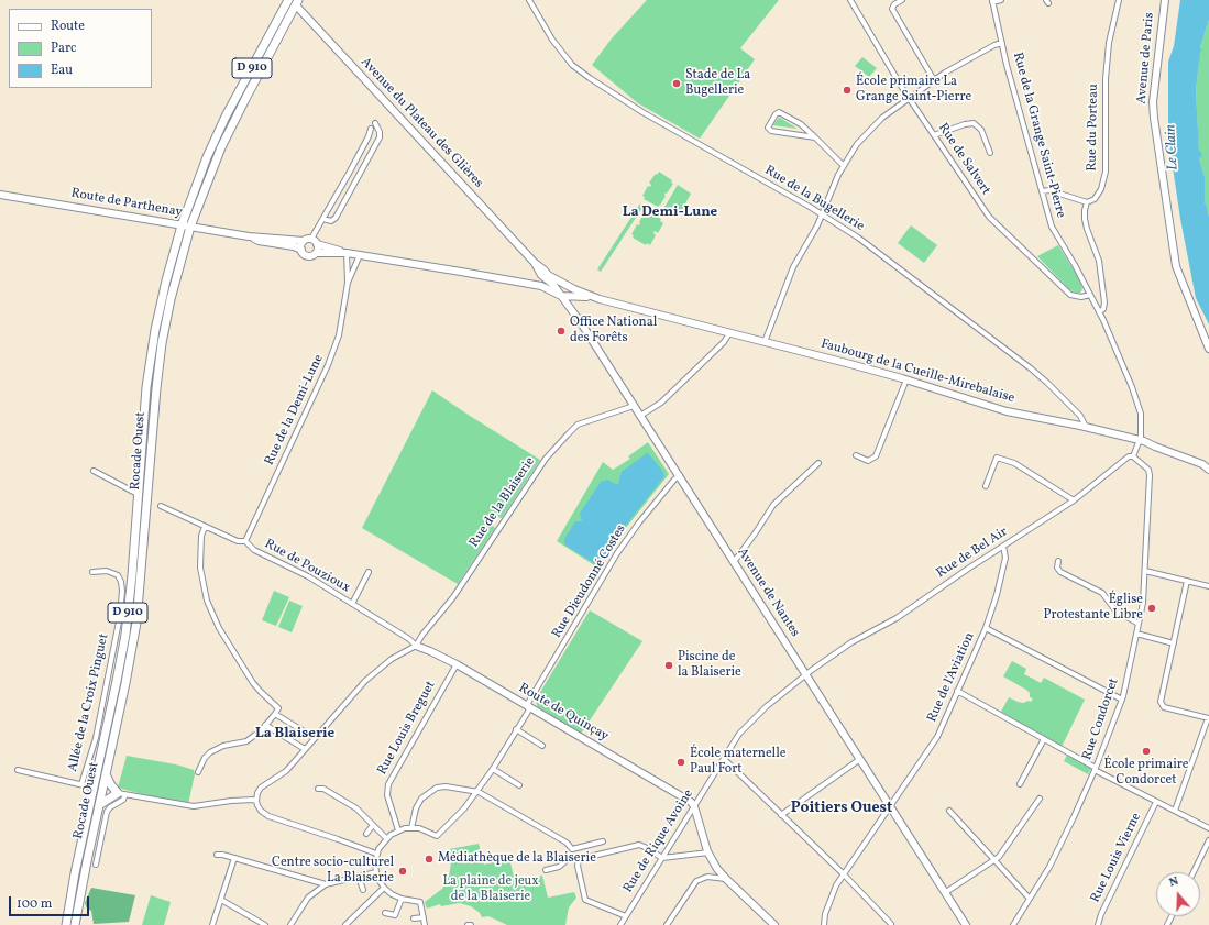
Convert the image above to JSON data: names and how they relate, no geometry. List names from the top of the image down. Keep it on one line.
{"streets":{"main road":["Avenue de Paris","D 910","Avenue du Plateau des Glières","Route de Parthenay","Faubourg de la Cueille-Mirebalaise","Rocade Ouest","Avenue de Nantes","Route de Quinçay"],"street":["Rue du Porteau","Rue de la Grange Saint-Pierre","Rue de Salvert","Rue de la Bugellerie","Rue de la Demi-Lune","Rue de la Blaiserie","Rue de Bel Air","Rue de Pouzioux","Rue Dieudonné Costes","Rue de l'Aviation","Allée de la Croix Pinguet","Rue Condorcet","Rue Louis Breguet","Rue de Rique Avoine","Rue Louis Vierne"]},"crossings":[["D 910","Avenue du Plateau des Glières"],["D 910","Route de Parthenay"],["D 910","Rocade Ouest"],["Avenue du Plateau des Glières","Rocade Ouest"],["Avenue du Plateau des Glières","Avenue de Nantes"],["Rue de la Grange Saint-Pierre","Rue de Salvert"],["Rue de la Grange Saint-Pierre","Rue de Bel Air"],["Rue de la Bugellerie","Faubourg de la Cueille-Mirebalaise"],["Route de Parthenay","Rocade Ouest"],["Faubourg de la Cueille-Mirebalaise","Rue de Bel Air"],["Rue de la Demi-Lune","Rue de Pouzioux"],["Rue de la Blaiserie","Rue de Pouzioux"],["Rue de la Blaiserie","Avenue de Nantes"],["Rue de la Blaiserie","Route de Quinçay"],["Rue de Bel Air","Avenue de Nantes"],["Rue de Bel Air","Rue de l'Aviation"],["Rue de Bel Air","Rue Condorcet"],["Rue de Bel Air","Rue de Rique Avoine"],["Rue de Pouzioux","Route de Quinçay"],["Rue Dieudonné Costes","Avenue de Nantes"],["Rue Dieudonné Costes","Route de Quinçay"],["Avenue de Nantes","Rue de l'Aviation"],["Avenue de Nantes","Rue de Rique Avoine"],["Route de Quinçay","Rue Louis Breguet"],["Route de Quinçay","Rue de Rique Avoine"]],"districts":["La Demi-Lune","La Blaiserie","Poitiers Ouest"],"water":["Le Clain"],"parks":["La plaine de jeux de la Blaiserie"],"places":["Stade de La Bugellerie","École primaire La Grange Saint-Pierre","Office National des Forêts","Église Protestante Libre","Piscine de la Blaiserie","École primaire Condorcet","École maternelle Paul Fort","Médiathèque de la Blaiserie","Centre socio-culturel La Blaiserie"],"legend":["Route","Parc","Eau"],"scale_bar":"100 m","north":"top"}
